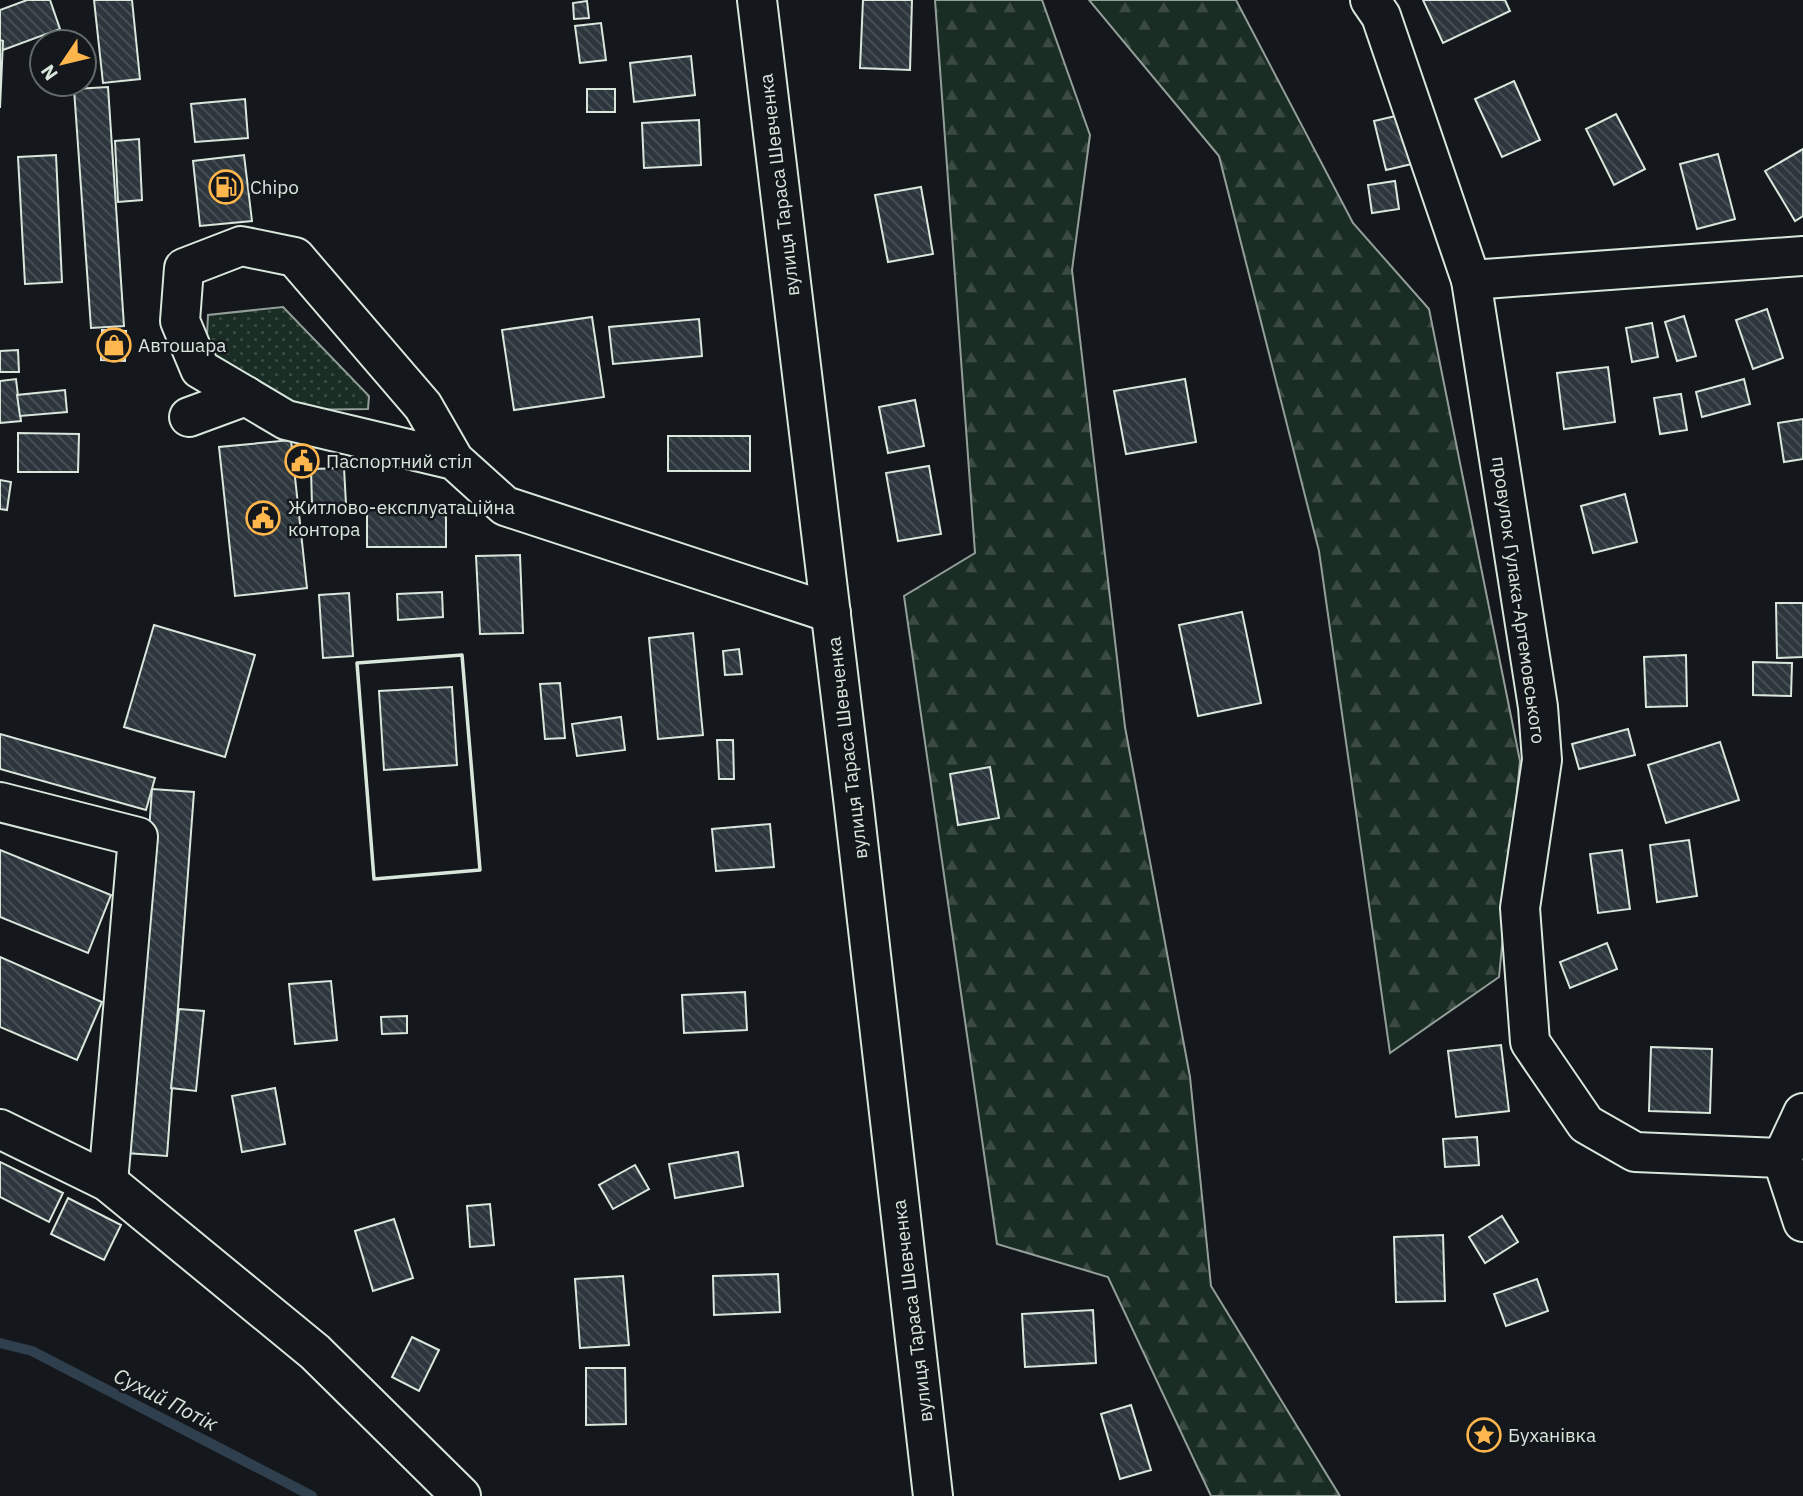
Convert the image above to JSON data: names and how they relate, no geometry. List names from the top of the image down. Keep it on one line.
{"streets":{"street":["вулиця Тараса Шевченка","провулок Гулака-Артемовського"]},"water":["Сухий Потік"],"places":{"fuel station":["Chipo"],"shop":["Автошара"],"public building":["Паспортний стіл","Житлово-експлуатаційна контора"],"place":["Буханівка"]},"north":"bottom left"}
